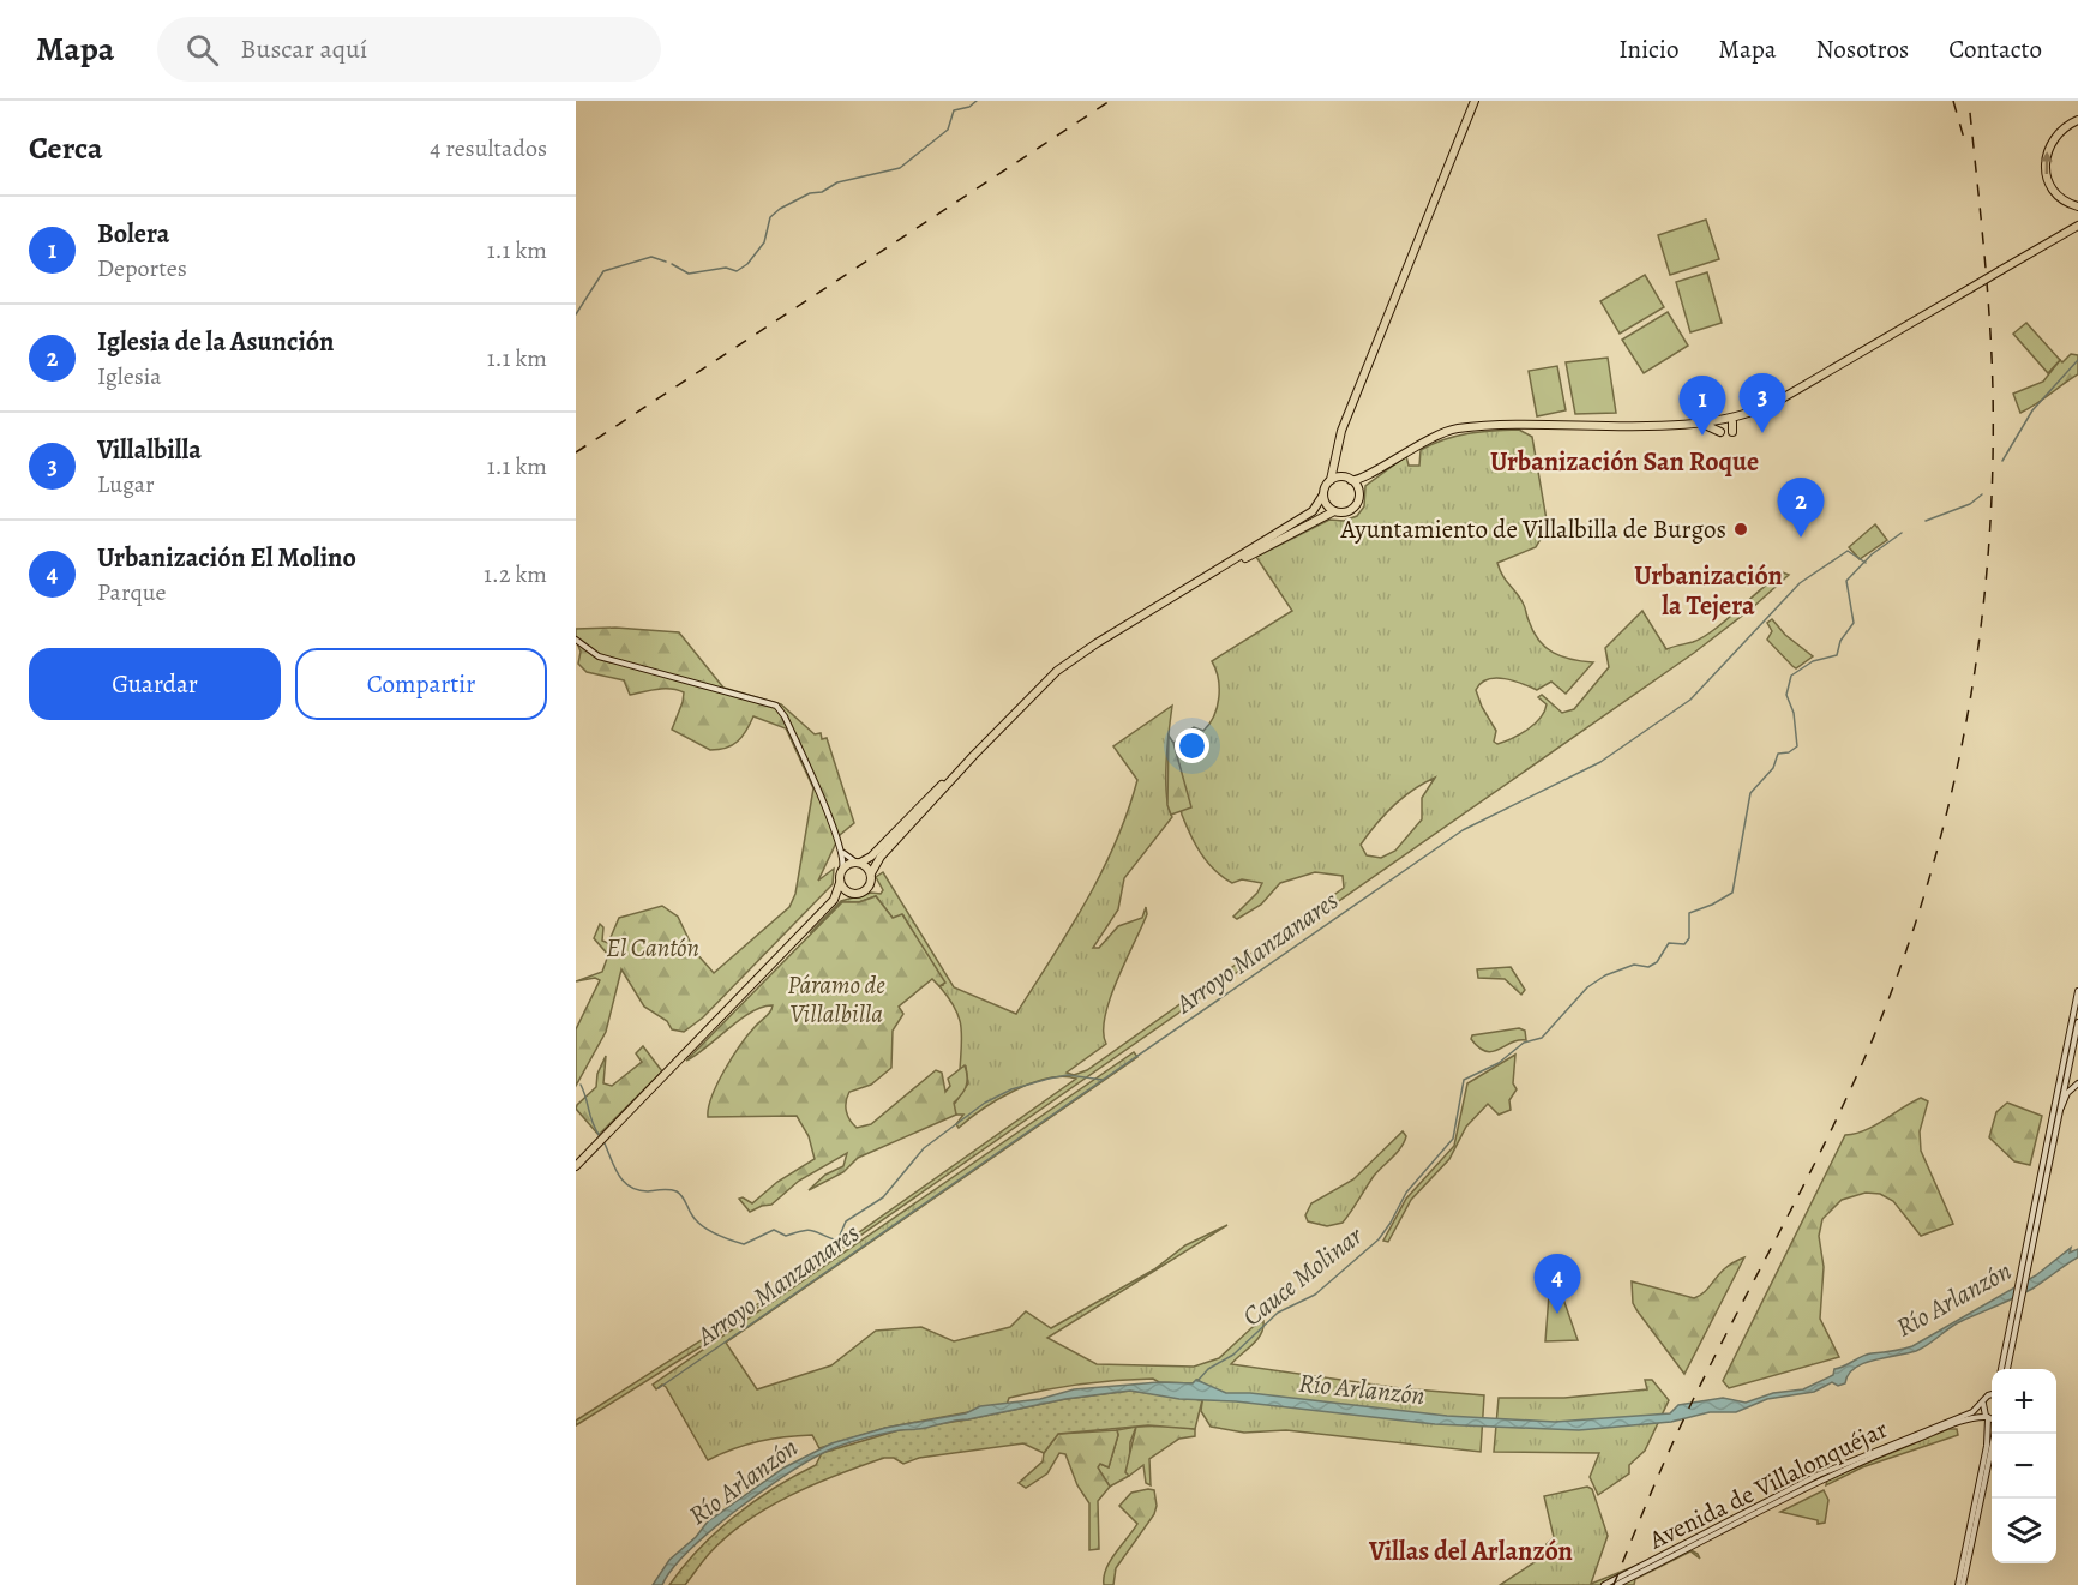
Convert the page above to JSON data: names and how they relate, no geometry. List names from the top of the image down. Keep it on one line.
{"streets":{"street":["Avenida de Villalonquéjar"]},"districts":["Urbanización San Roque","Urbanización la Tejera","Villas del Arlanzón"],"water":["Arroyo Manzanares","Cauce Molinar","Río Arlanzón"],"parks":["El Cantón","Páramo de Villalbilla"],"places":["Ayuntamiento de Villalbilla de Burgos"],"page":{"header":"Mapa","search":"Buscar aquí","nav":["Inicio","Mapa","Nosotros","Contacto"],"heading":["Cerca","4 resultados"],"list":[{"mark":"1","name":"Bolera","note":"Deportes","value":"1.1 km"},{"mark":"2","name":"Iglesia de la Asunción","note":"Iglesia","value":"1.1 km"},{"mark":"3","name":"Villalbilla","note":"Lugar","value":"1.1 km"},{"mark":"4","name":"Urbanización El Molino","note":"Parque","value":"1.2 km"}],"pins":["3","1","2","4"],"buttons":["Guardar","Compartir"],"map_buttons":["+","−"]}}
